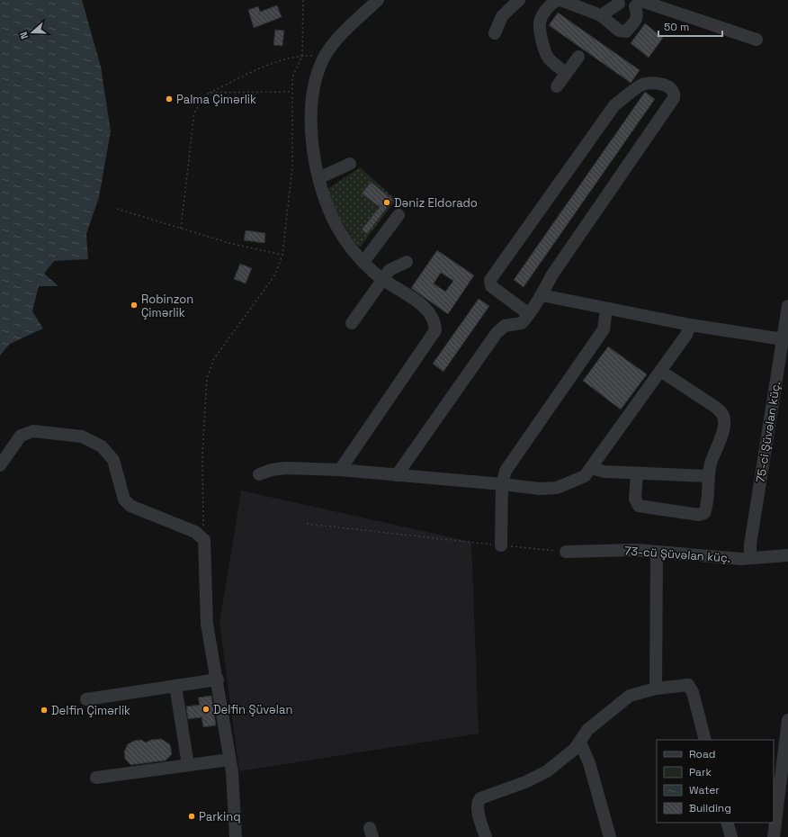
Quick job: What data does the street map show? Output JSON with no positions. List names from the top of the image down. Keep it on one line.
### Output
{"streets":{"street":["75-ci Şüvəlan küç.","73-cü Şüvəlan küç."]},"crossings":[["75-ci Şüvəlan küç.","73-cü Şüvəlan küç."]],"places":["Palma Çimərlik","Dəniz Eldorado","Robinzon Çimərlik","Delfin Şüvəlan","Delfin Çimərlik","Parkinq"],"legend":["Road","Park","Water","Building"],"scale_bar":"50 m","north":"left"}
